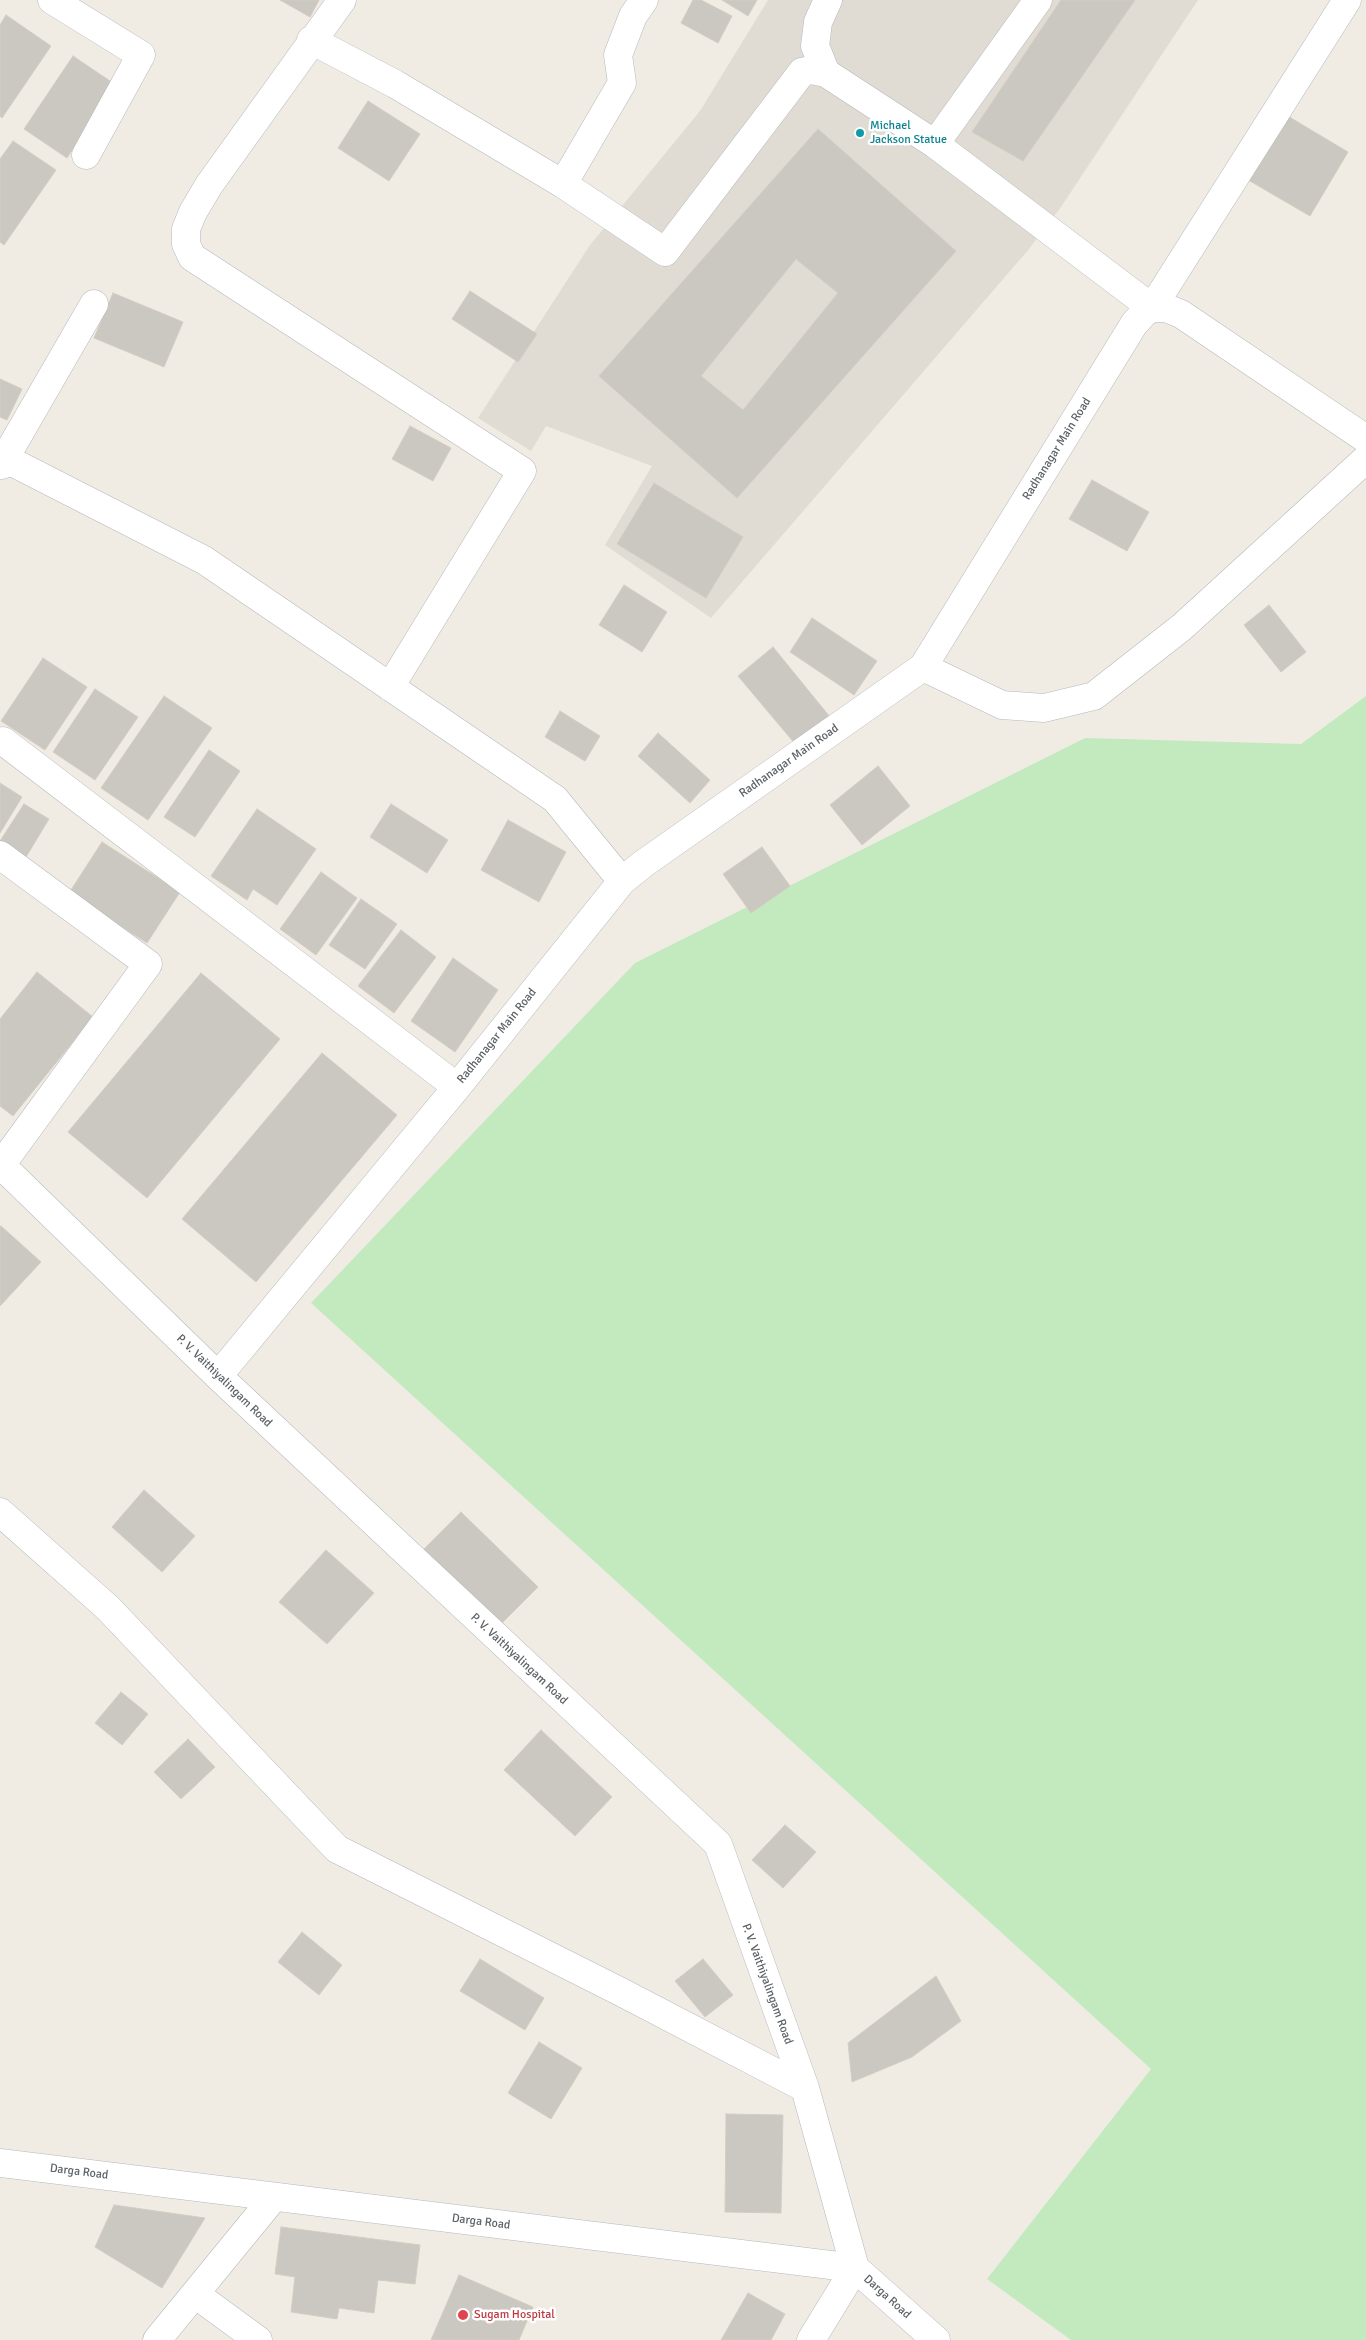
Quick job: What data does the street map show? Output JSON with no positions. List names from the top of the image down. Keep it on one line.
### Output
{"streets":{"street":["Radhanagar Main Road","P. V. Vaithiyalingam Road","Darga Road"]},"crossings":[["Radhanagar Main Road","P. V. Vaithiyalingam Road"],["P. V. Vaithiyalingam Road","Darga Road"]],"places":["Michael Jackson Statue","Sugam Hospital"]}
